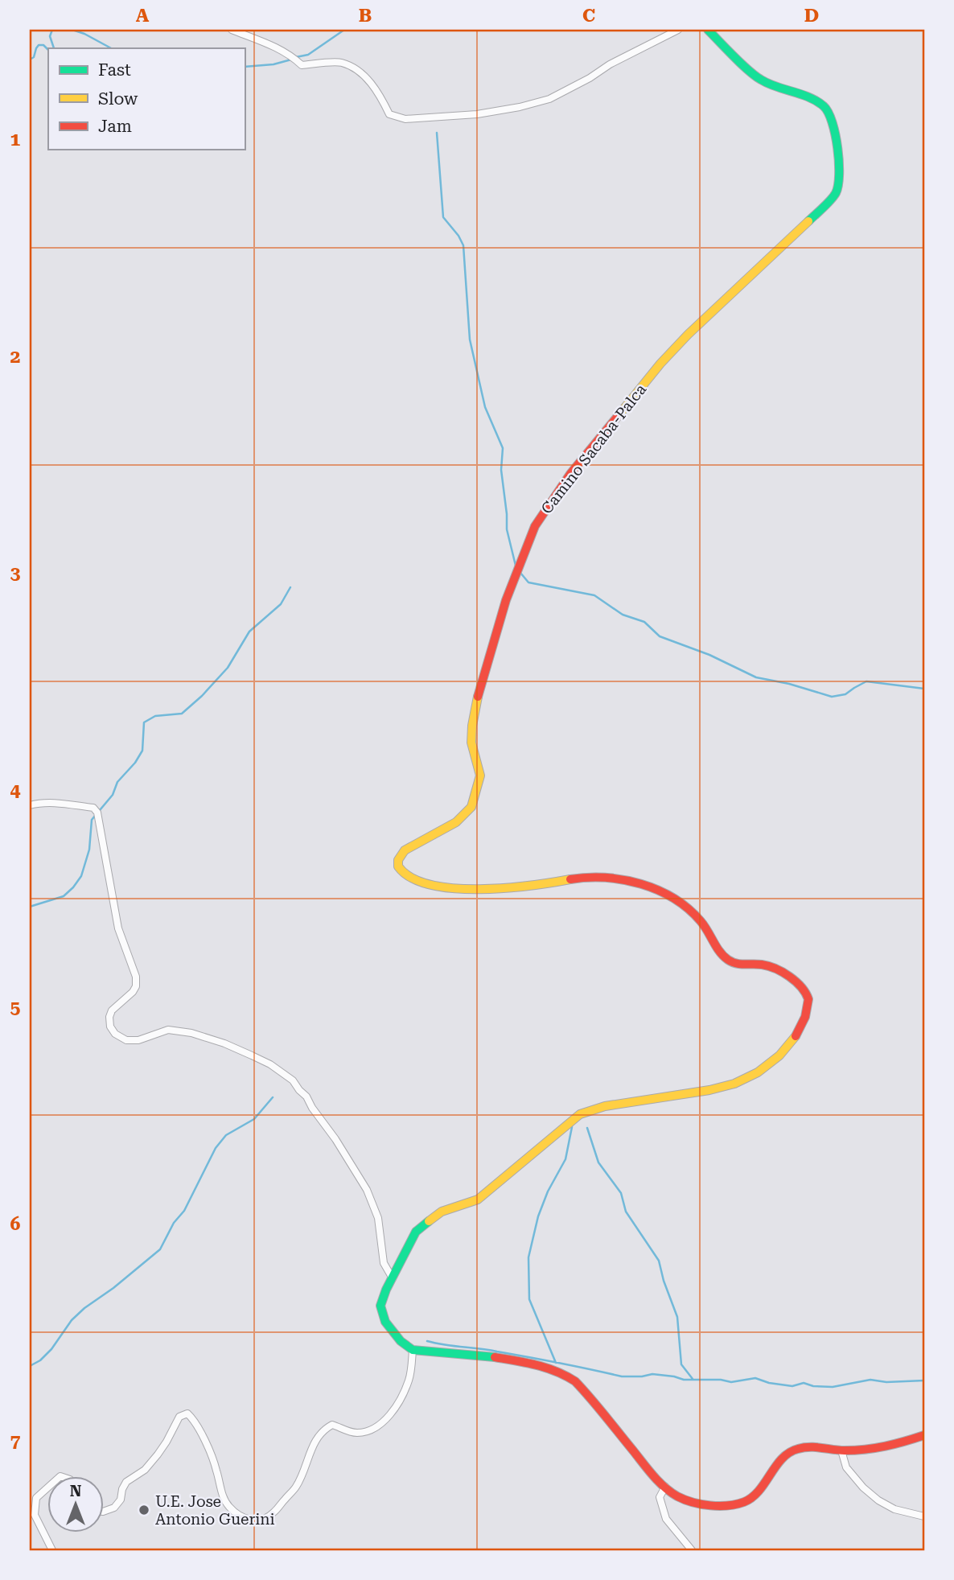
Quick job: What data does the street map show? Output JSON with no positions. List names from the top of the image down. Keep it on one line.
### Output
{"streets":{"street":["Camino Sacaba-Palca"]},"places":["U.E. Jose Antonio Guerini"],"legend":["Fast","Slow","Jam"],"north":"top","grid":{"columns":["A","B","C","D"],"rows":["1","2","3","4","5","6","7"]}}
